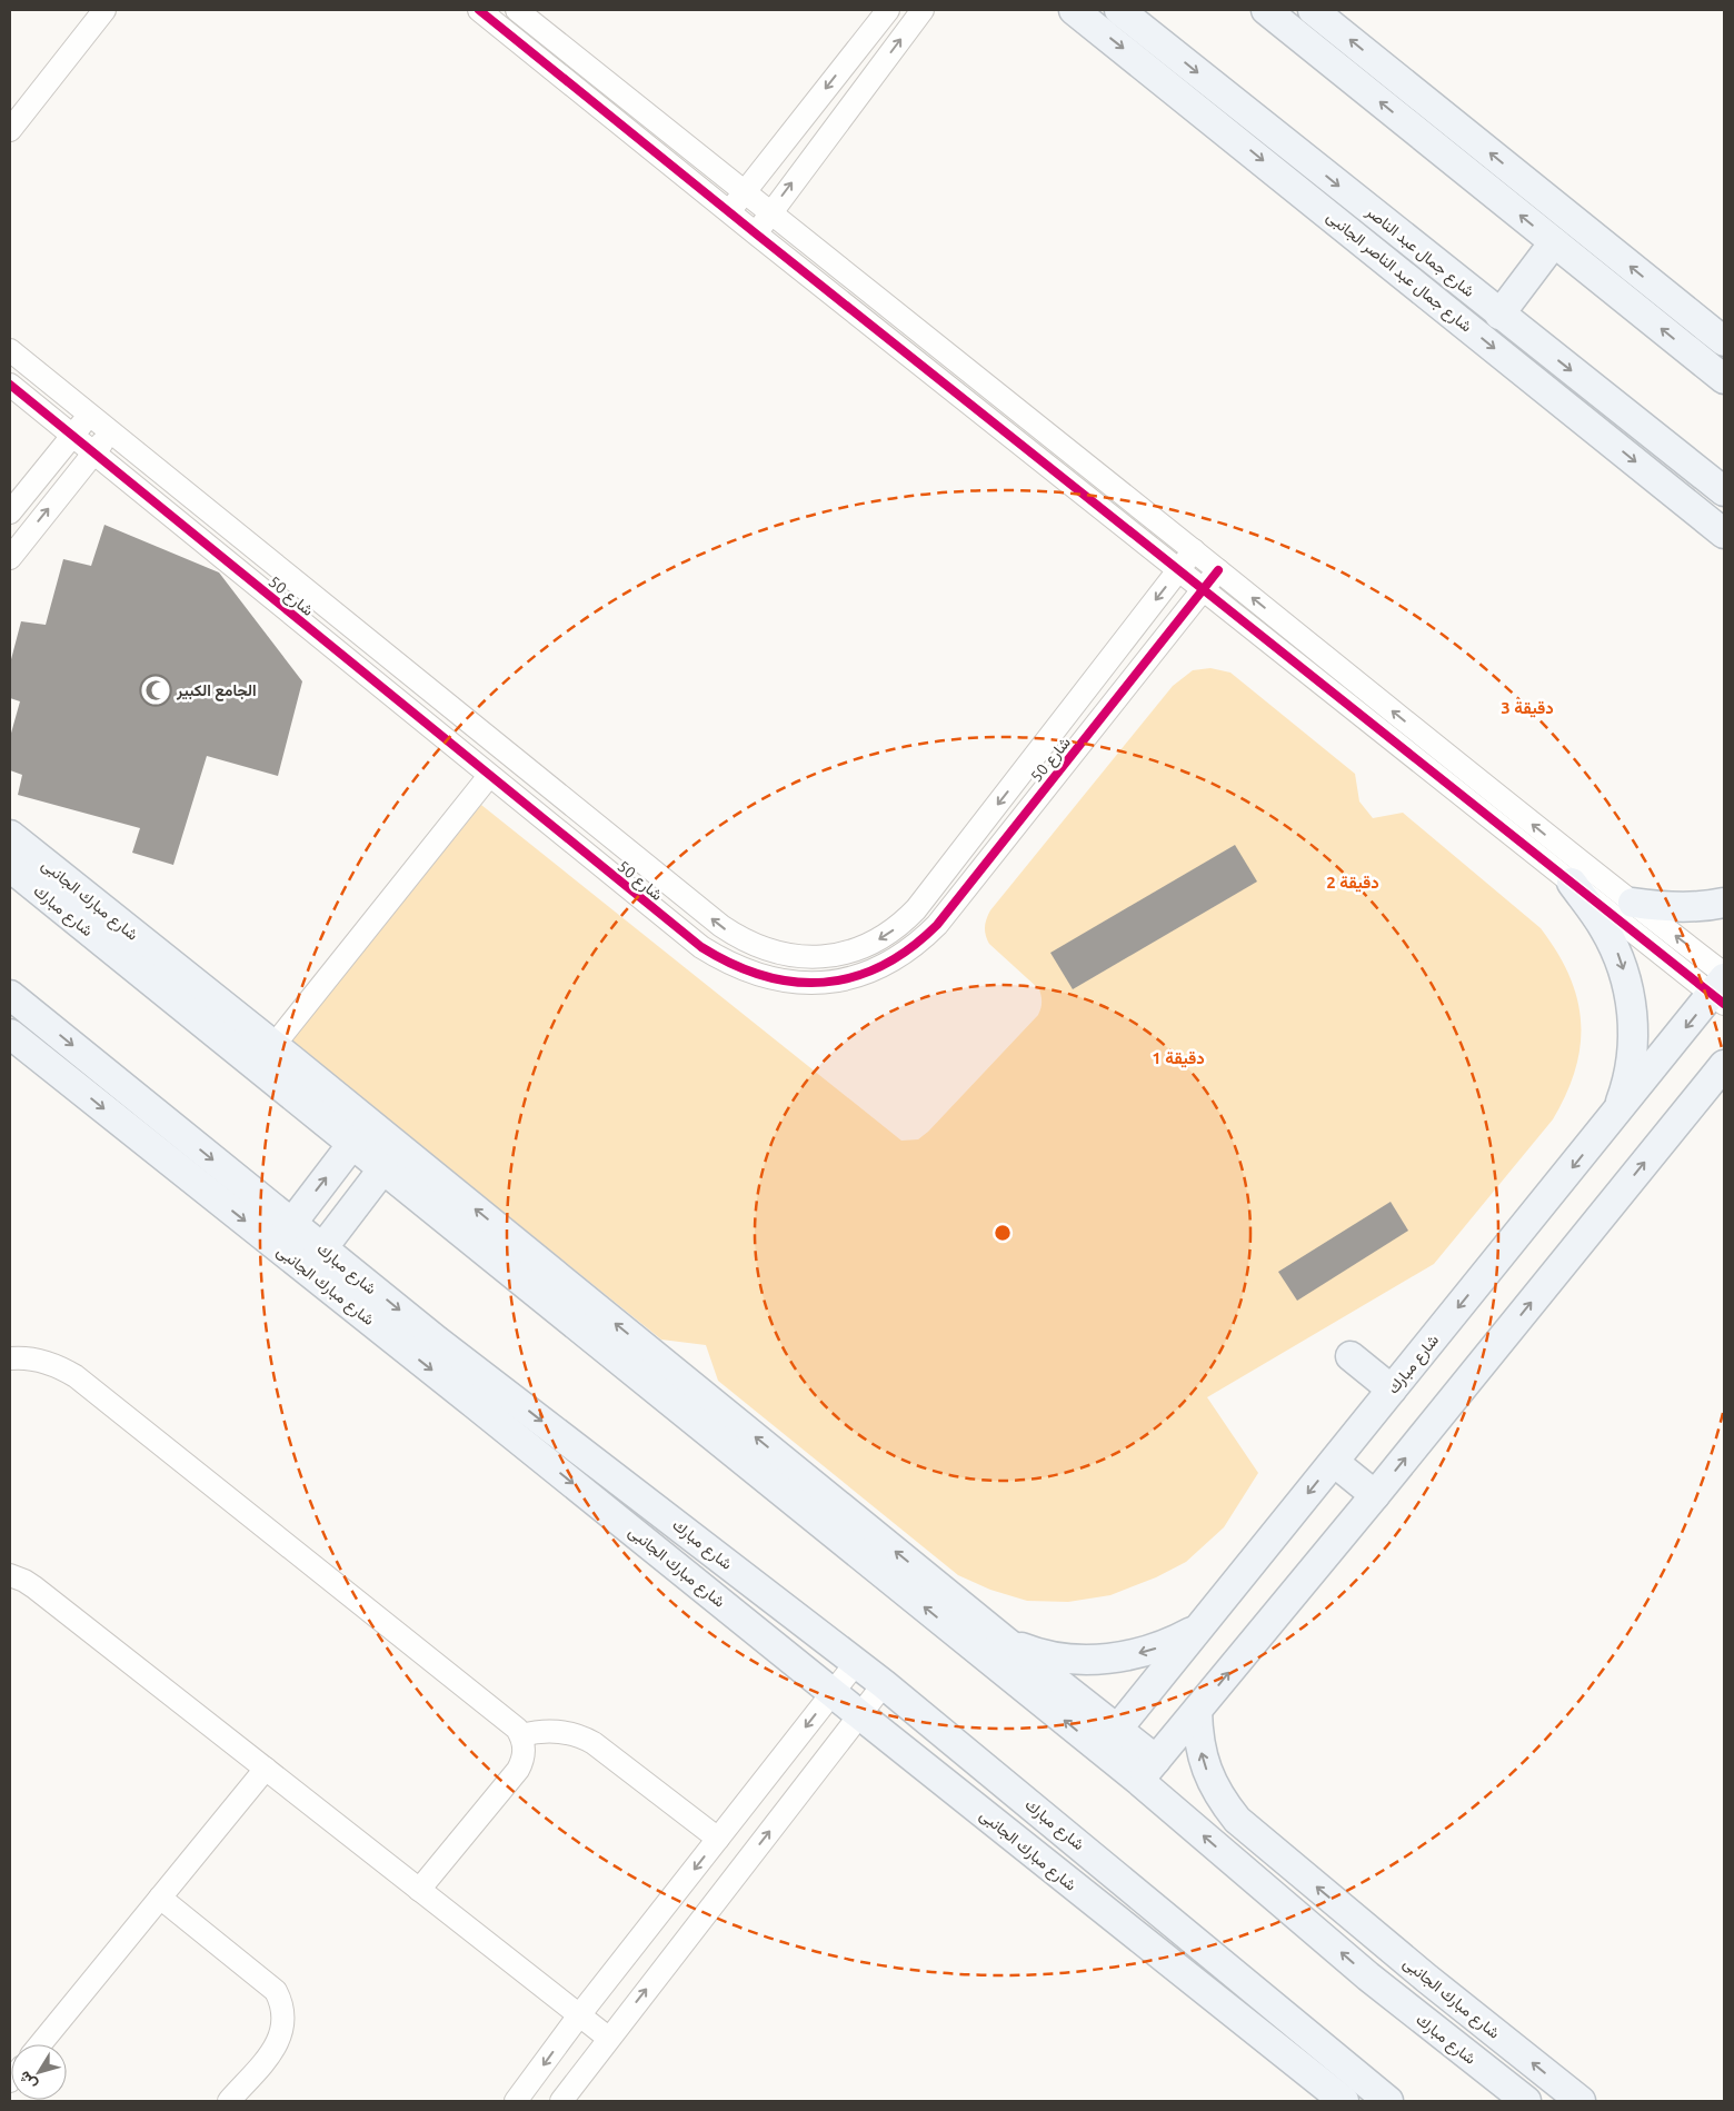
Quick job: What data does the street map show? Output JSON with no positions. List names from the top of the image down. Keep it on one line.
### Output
{"streets":{"main road":["شارع جمال عبد الناصر","شارع جمال عبد الناصر الجانبى","شارع مبارك الجانبى","شارع مبارك"],"street":["شارع 50"]},"crossings":[["شارع جمال عبد الناصر","شارع جمال عبد الناصر الجانبى"],["شارع مبارك الجانبى","شارع مبارك"]],"places":{"mosque":["الجامع الكبير"]},"north":"bottom left","rings":["3 دقيقة","2 دقيقة","1 دقيقة"]}
